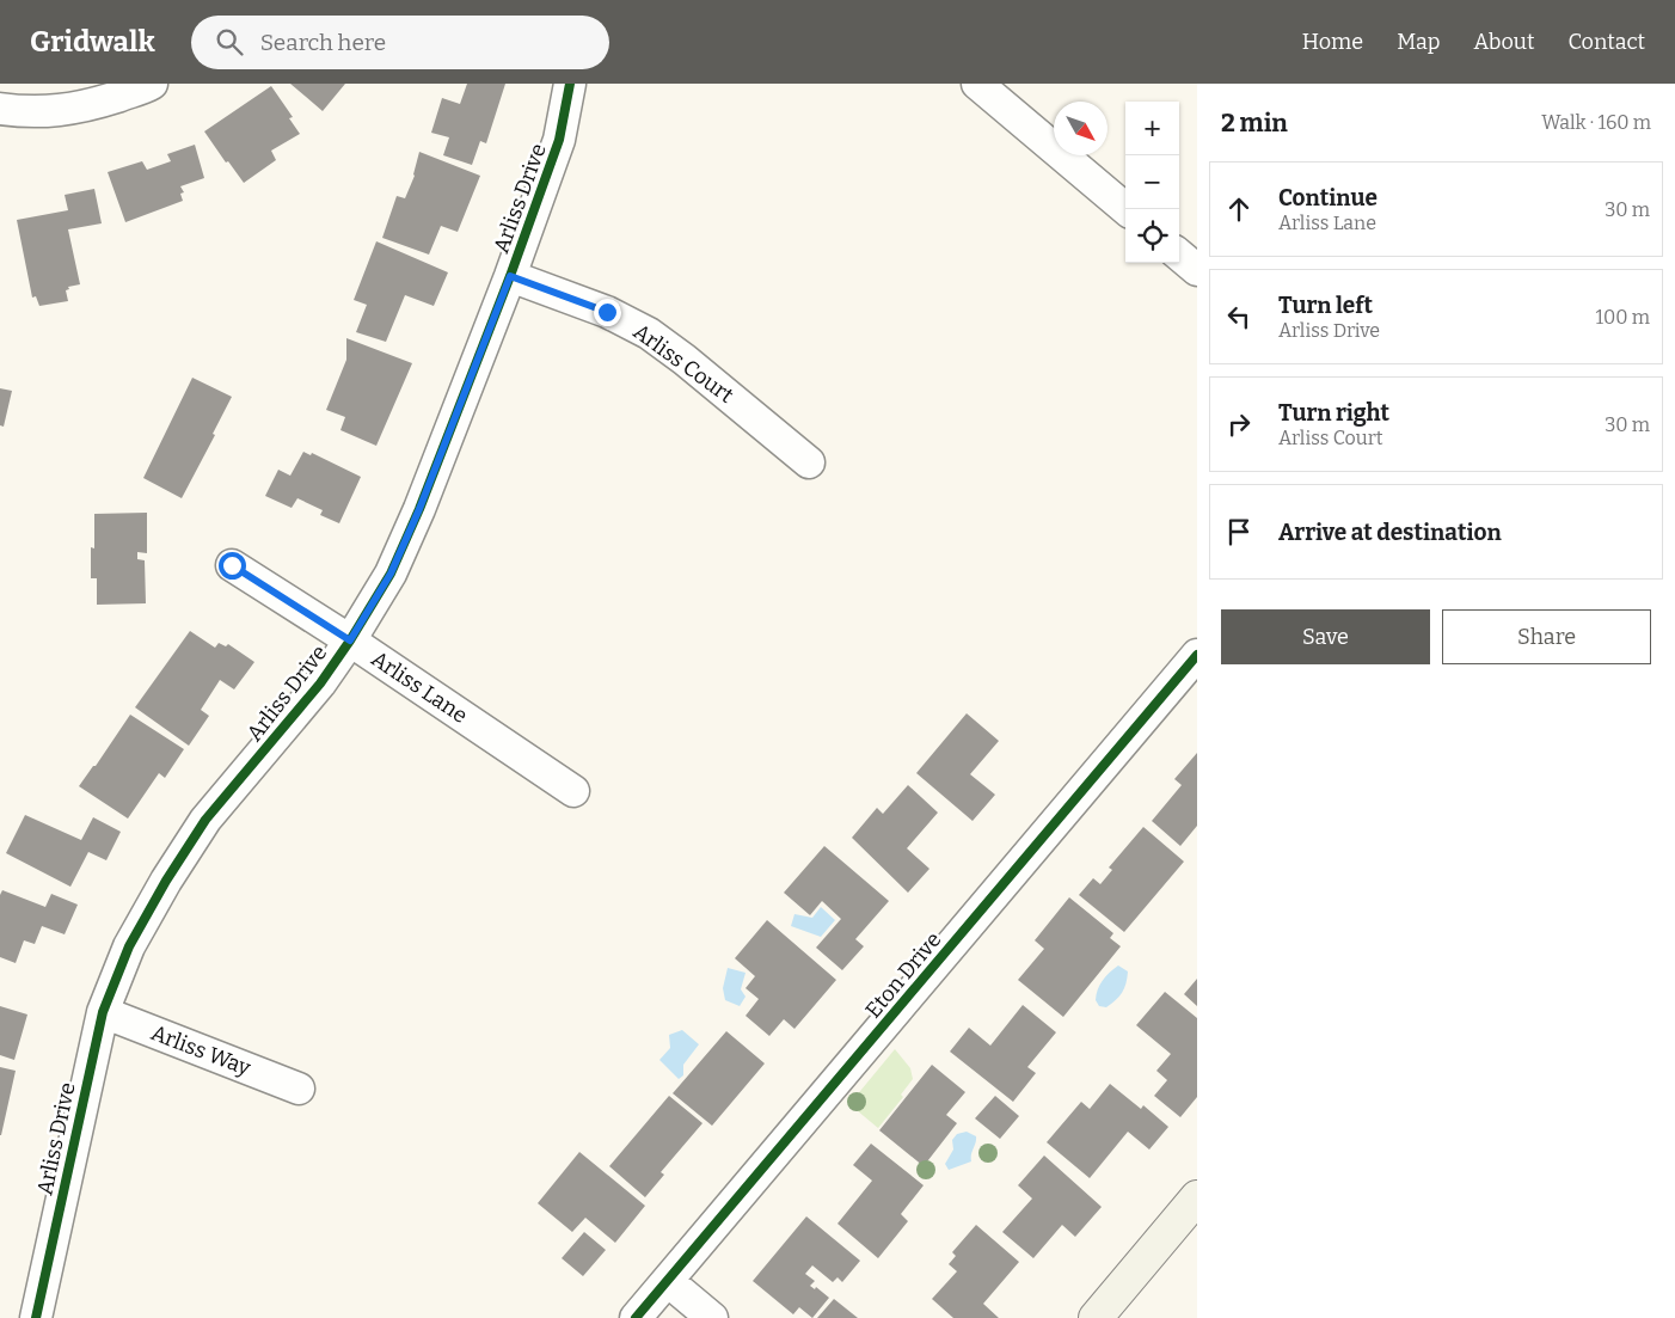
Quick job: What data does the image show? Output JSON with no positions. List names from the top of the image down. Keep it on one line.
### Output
{"streets":{"street":["Arliss Drive","Arliss Court","Arliss Lane","Eton Drive","Arliss Way"]},"crossings":[["Arliss Drive","Arliss Court"],["Arliss Drive","Arliss Lane"],["Arliss Drive","Arliss Way"]],"north":"bottom right","page":{"header":"Gridwalk","search":"Search here","nav":["Home","Map","About","Contact"],"heading":["2 min","Walk · 160 m"],"map_buttons":["+","−"],"list":[["Continue","Arliss Lane","30 m"],["Turn left","Arliss Drive","100 m"],["Turn right","Arliss Court","30 m"],"Arrive at destination"],"buttons":["Save","Share"]}}
